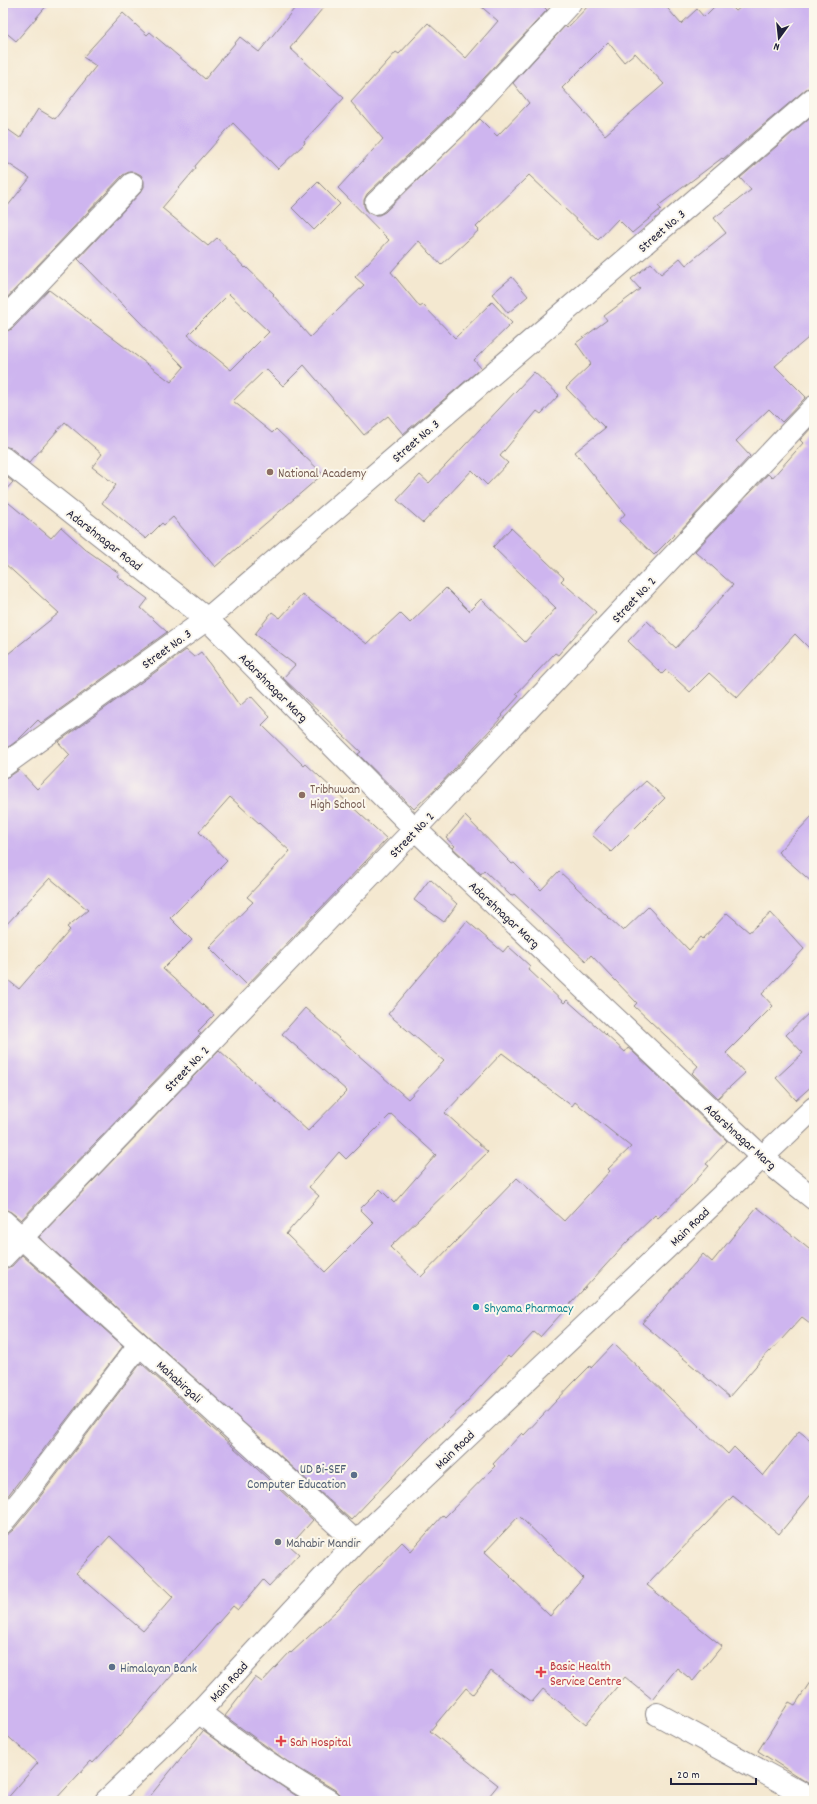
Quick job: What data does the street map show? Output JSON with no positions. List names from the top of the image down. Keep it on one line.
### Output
{"streets":{"street":["Street No. 3","Adarshnagar Road","Street No. 2","Adarshnagar Marg","Main Road","Mahabirgali"]},"crossings":[["Street No. 3","Adarshnagar Road"],["Street No. 3","Adarshnagar Marg"],["Adarshnagar Road","Adarshnagar Marg"],["Street No. 2","Adarshnagar Marg"],["Street No. 2","Mahabirgali"],["Adarshnagar Marg","Main Road"],["Main Road","Mahabirgali"]],"places":{"other":["National Academy","Tribhuwan High School","Shyama Pharmacy","UD Bi-SEF Computer Education","Mahabir Mandir","Himalayan Bank"],"health":["Basic Health Service Centre","Sah Hospital"]},"scale_bar":"20 m","north":"bottom"}
